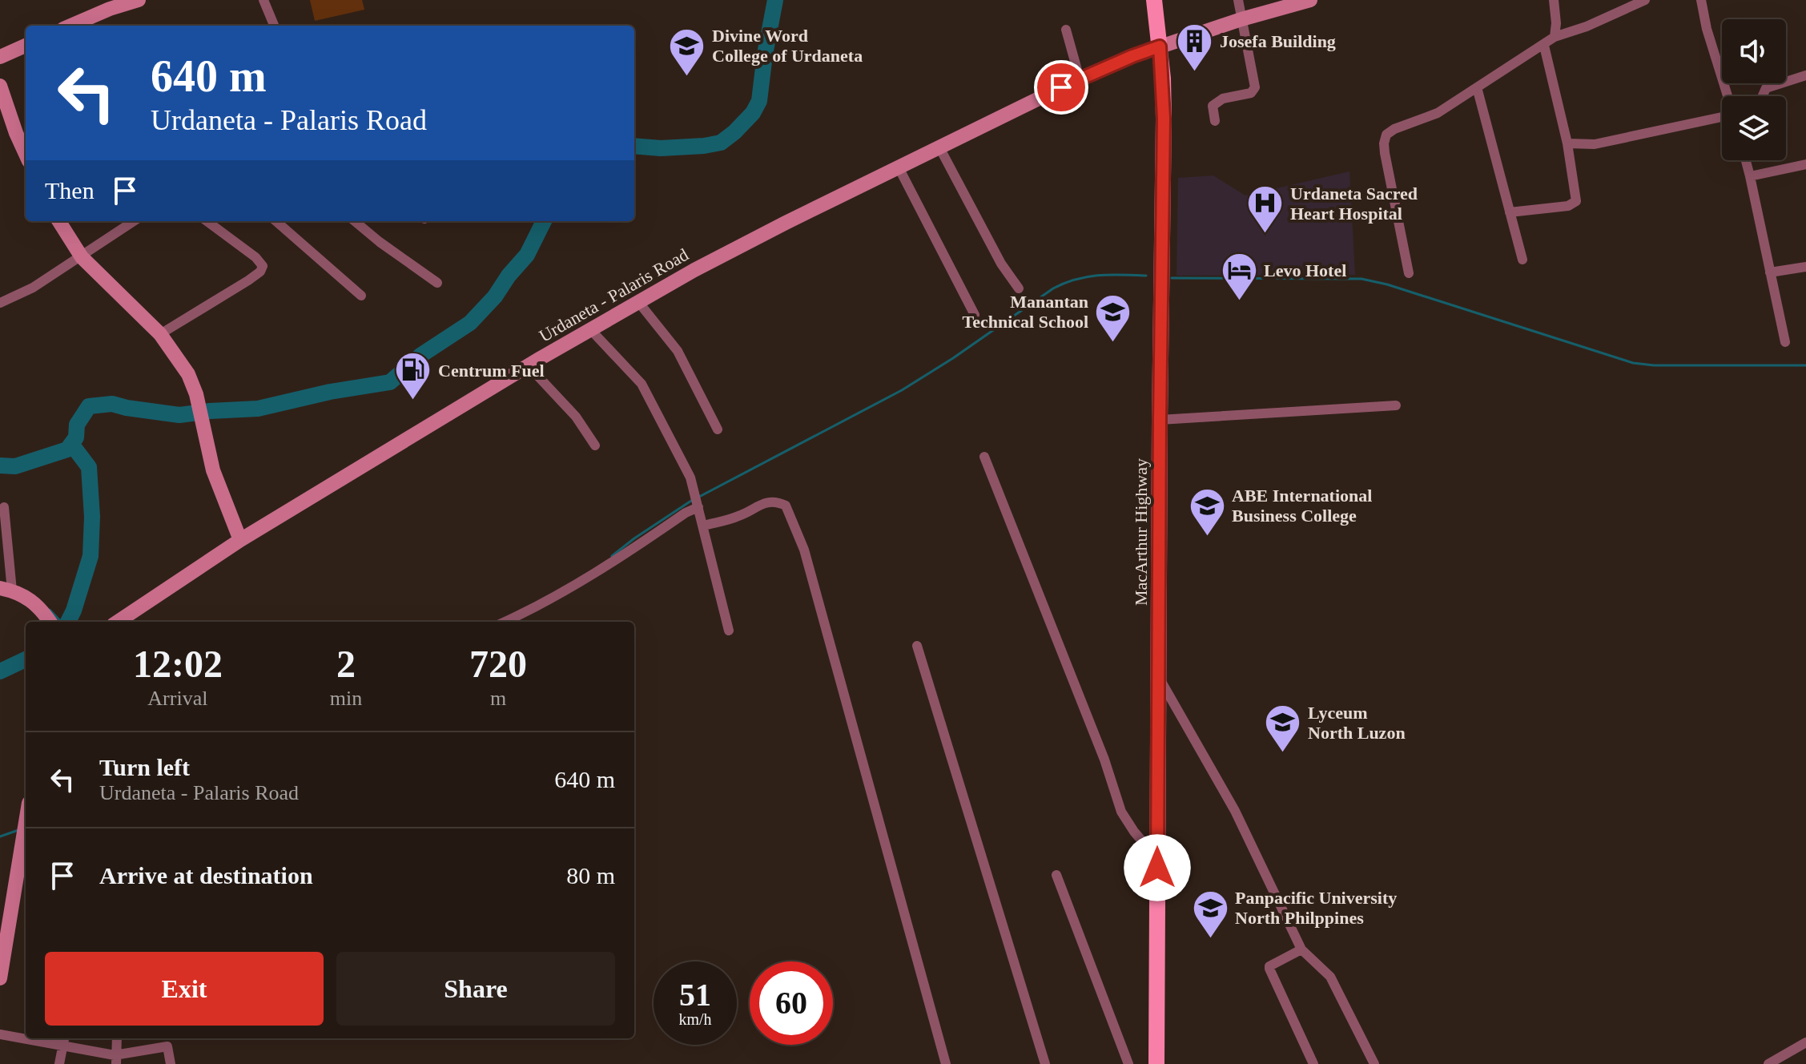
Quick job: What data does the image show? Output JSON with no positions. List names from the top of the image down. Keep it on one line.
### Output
{"streets":{"main road":["Urdaneta - Palaris Road","MacArthur Highway"]},"crossings":[["Urdaneta - Palaris Road","MacArthur Highway"]],"places":{"building":["Josefa Building"],"school or university":["Divine Word College of Urdaneta","Manantan Technical School","ABE International Business College","Lyceum North Luzon","Panpacific University North Philppines"],"hospital":["Urdaneta Sacred Heart Hospital"],"hotel":["Levo Hotel"],"fuel station":["Centrum Fuel"]},"page":{"turn":["640 m","Urdaneta - Palaris Road"],"then":"Then","eta":["12:02","Arrival","2","min","720","m"],"list":[{"name":"Turn left","note":"Urdaneta - Palaris Road","value":"640 m"},{"name":"Arrive at destination","value":"80 m"}],"buttons":["Exit","Share"],"speed":"51 km/h","limit":"60"}}
